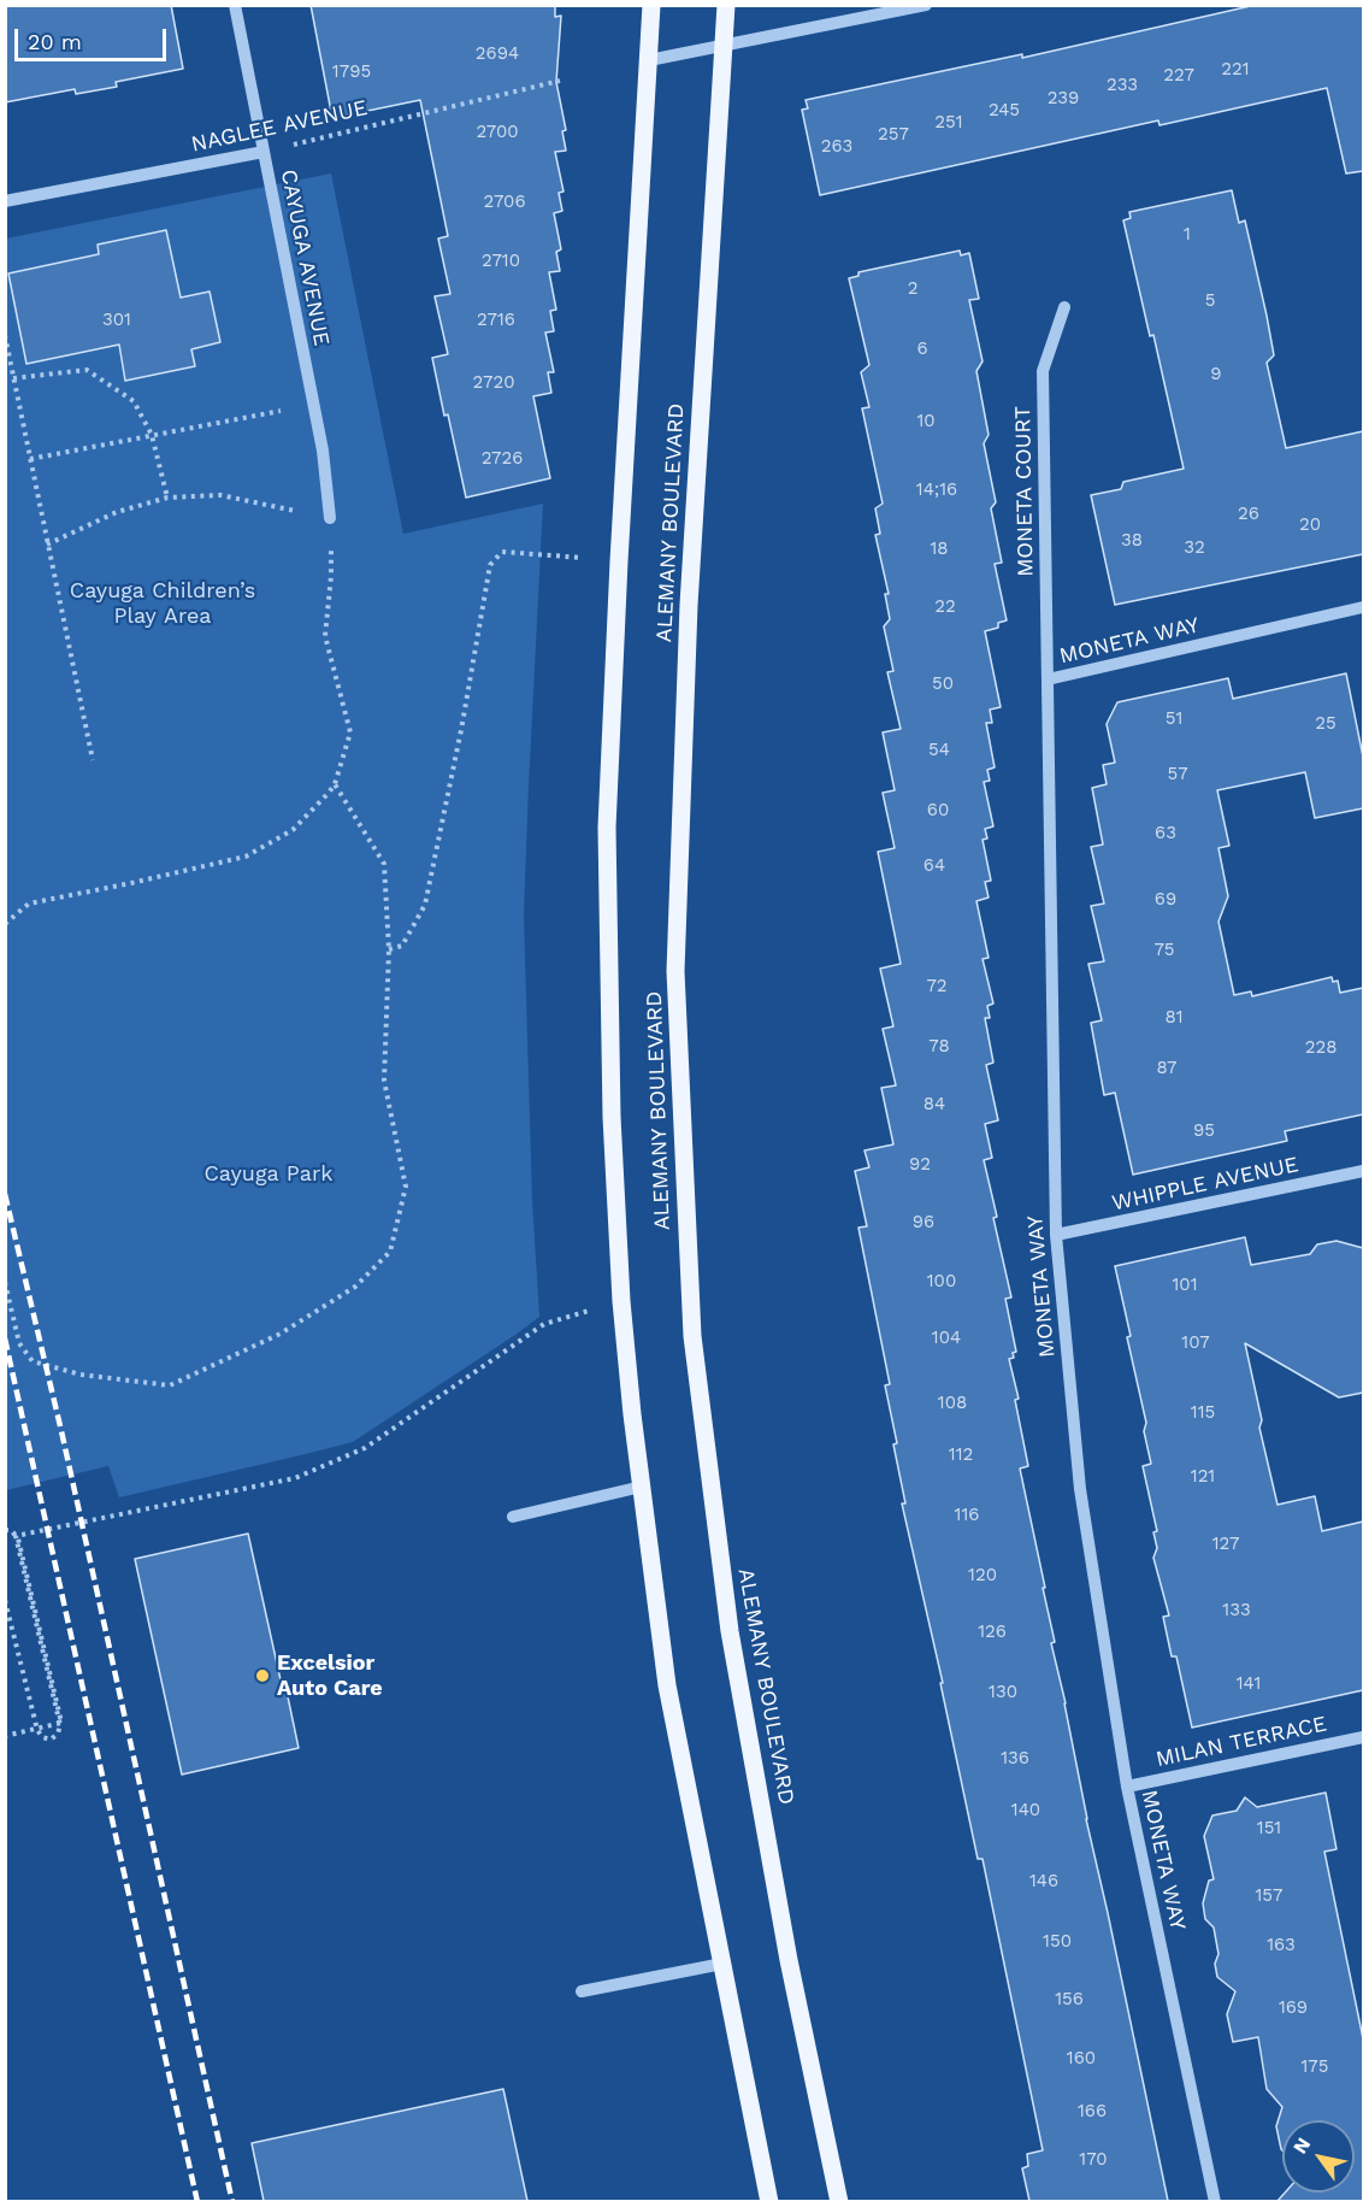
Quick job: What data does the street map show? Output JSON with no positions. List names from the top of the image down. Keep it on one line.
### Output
{"streets":{"main road":["ALEMANY BOULEVARD"],"street":["NAGLEE AVENUE","CAYUGA AVENUE","MONETA COURT","MONETA WAY","WHIPPLE AVENUE","MILAN TERRACE"]},"crossings":[["NAGLEE AVENUE","CAYUGA AVENUE"],["MONETA COURT","MONETA WAY"],["MONETA WAY","WHIPPLE AVENUE"],["MONETA WAY","MILAN TERRACE"]],"parks":["Cayuga Children’s Play Area","Cayuga Park"],"places":["Excelsior Auto Care"],"house_numbers":["2694","221","1795","227","233","239","245","251","2700","257","263","2706","1","2710","2","5","301","2716","6","9","2720","10","2726","14;16","26","20","38","32","18","22","50","51","25","54","57","60","63","64","69","75","72","81","78","228","87","84","95","92","96","100","101","104","107","108","115","112","121","116","127","120","133","126","141","130","136","140","151","146","157","150","163","156","169","160","175","166","170"],"scale_bar":"20 m","north":"top left"}
